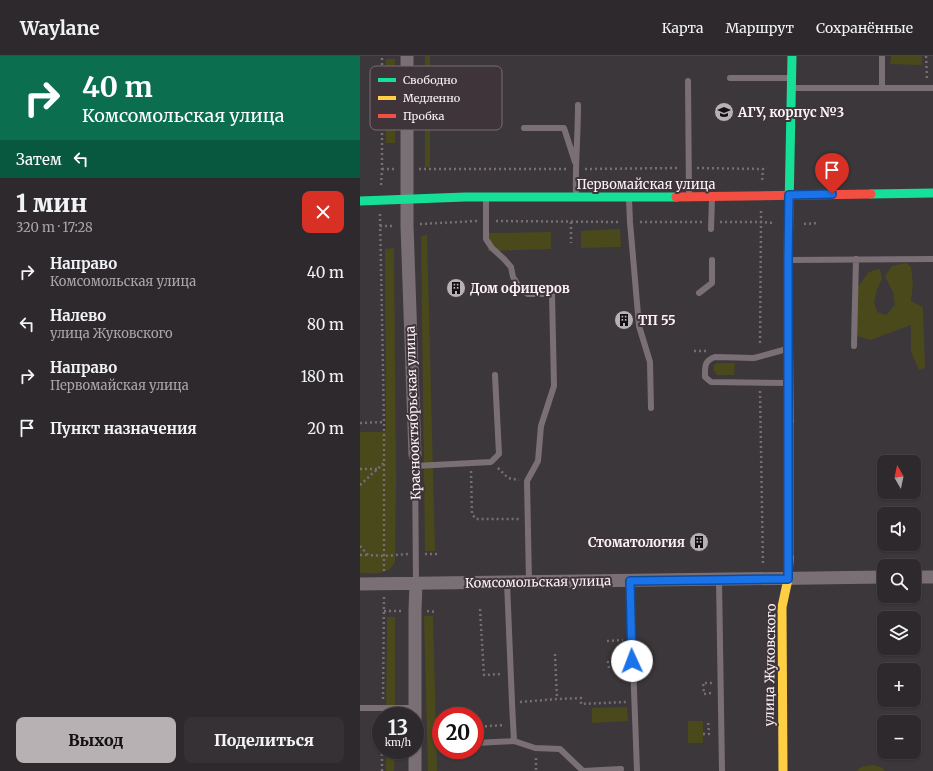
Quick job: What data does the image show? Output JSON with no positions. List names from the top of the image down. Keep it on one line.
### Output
{"streets":{"street":["Первомайская улица","Краснооктябрьская улица","Комсомольская улица","улица Жуковского"]},"crossings":[["Первомайская улица","Краснооктябрьская улица"],["Первомайская улица","улица Жуковского"],["Краснооктябрьская улица","Комсомольская улица"],["Комсомольская улица","улица Жуковского"]],"places":{"school or university":["АГУ, корпус №3"],"building":["Дом офицеров","ТП 55","Стоматология"]},"legend":["Свободно","Медленно","Пробка"],"north":"top","page":{"header":"Waylane","nav":["Карта","Маршрут","Сохранённые"],"turn":["40 m","Комсомольская улица"],"then":"Затем","heading":["1 мин","320 m · 17:28"],"list":[{"name":"Направо","note":"Комсомольская улица","value":"40 m"},{"name":"Налево","note":"улица Жуковского","value":"80 m"},{"name":"Направо","note":"Первомайская улица","value":"180 m"},{"name":"Пункт назначения","value":"20 m"}],"map_buttons":["+","−"],"speed":"13 km/h","limit":"20","buttons":["Выход","Поделиться"]}}
